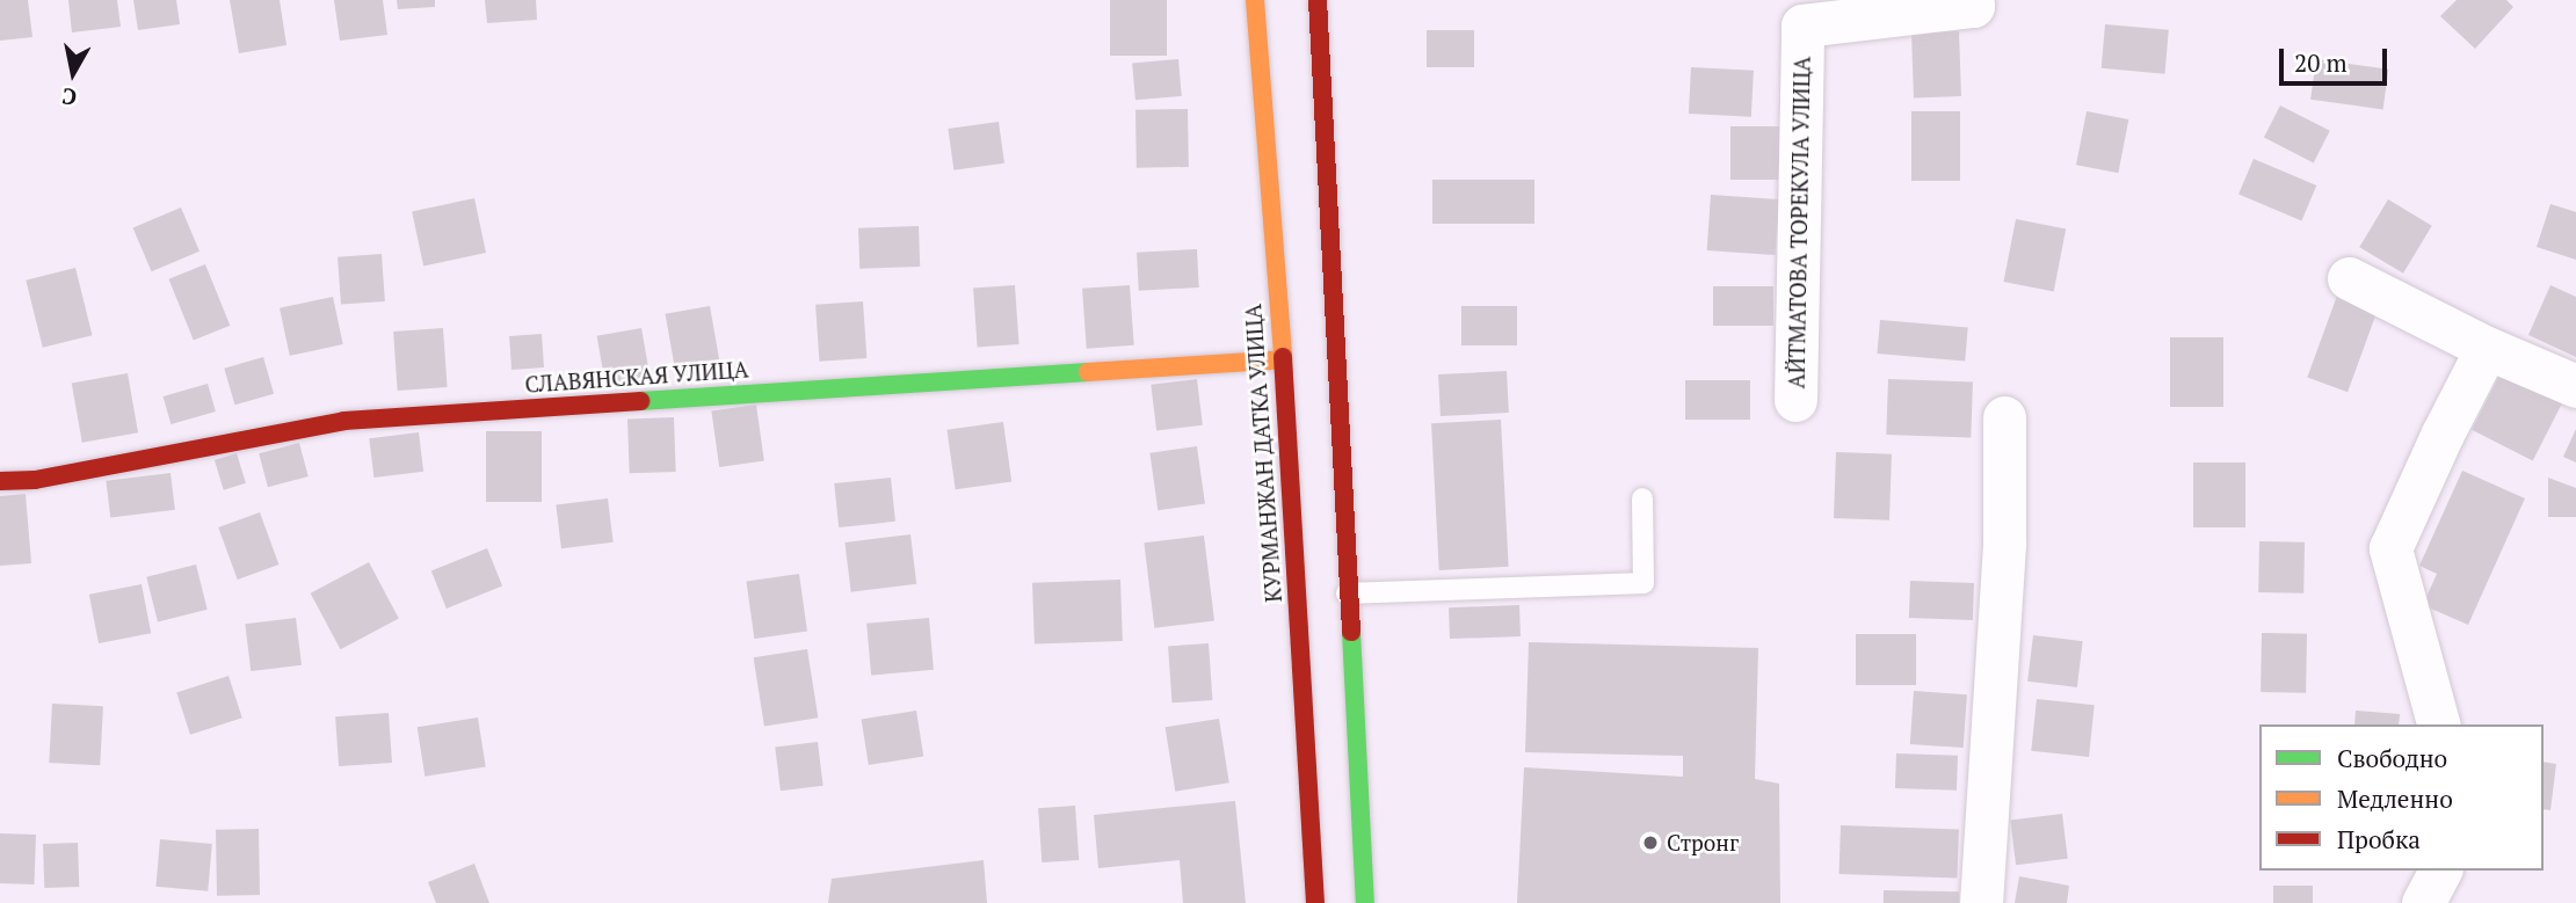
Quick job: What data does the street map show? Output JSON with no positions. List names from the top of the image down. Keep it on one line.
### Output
{"streets":{"main road":["СЛАВЯНСКАЯ УЛИЦА","КУРМАНЖАН ДАТКА УЛИЦА"],"street":["АЙТМАТОВА ТОРЕКУЛА УЛИЦА"]},"crossings":[["СЛАВЯНСКАЯ УЛИЦА","КУРМАНЖАН ДАТКА УЛИЦА"]],"places":["Стронг"],"legend":["Свободно","Медленно","Пробка"],"scale_bar":"20 m","north":"bottom"}
